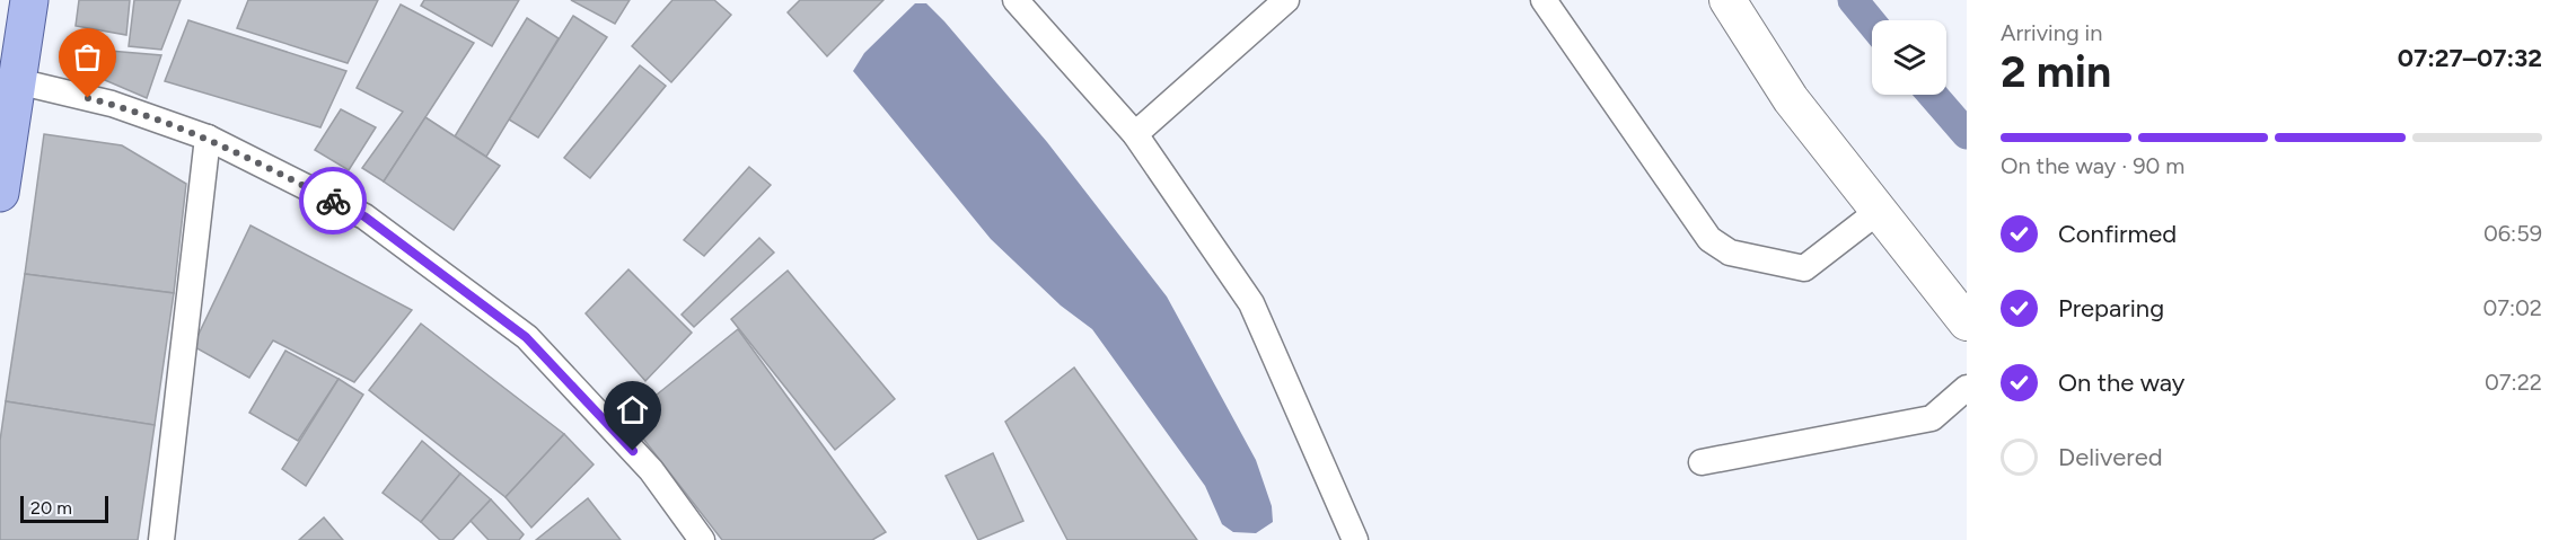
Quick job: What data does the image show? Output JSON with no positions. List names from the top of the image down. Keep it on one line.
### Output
{"scale_bar":"20 m","page":{"heading":["2 min","Arriving in","07:27–07:32"],"bar":"On the way · 90 m","list":[["Confirmed","06:59"],["Preparing","07:02"],["On the way","07:22"],"Delivered"],"scale":"20 m"}}
